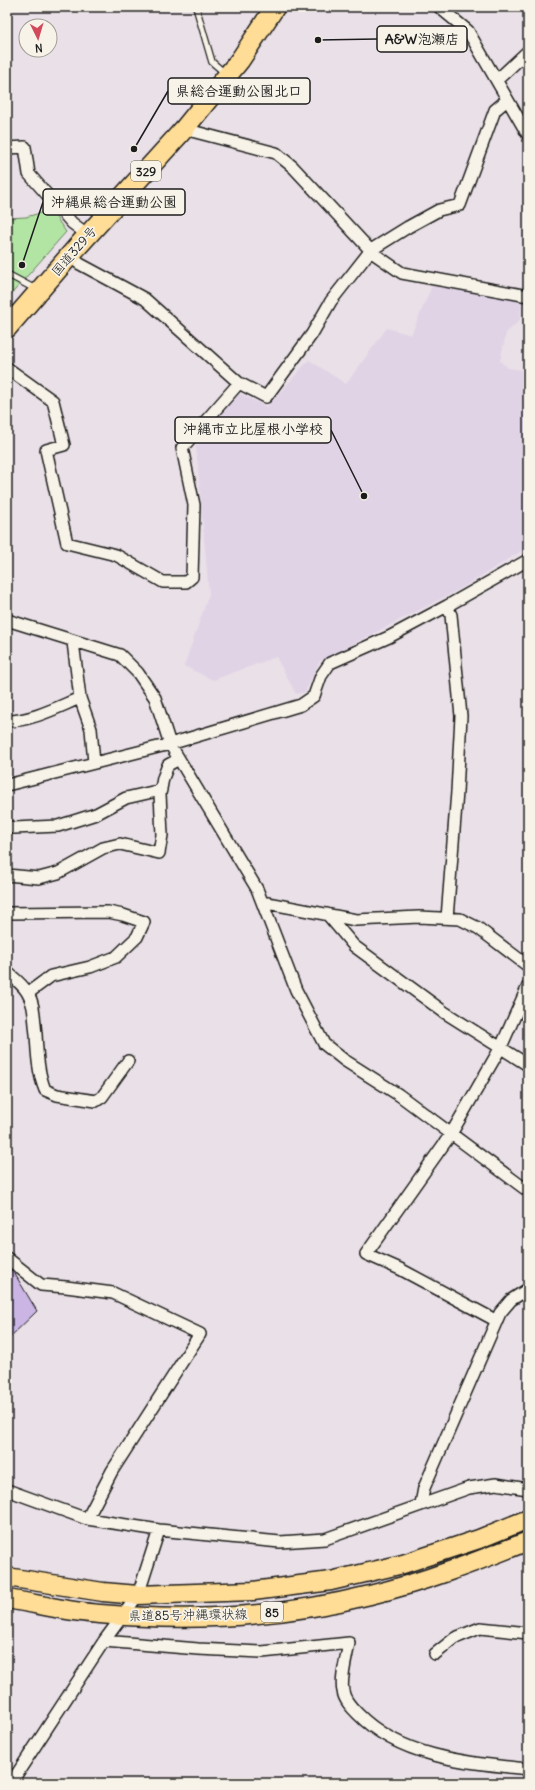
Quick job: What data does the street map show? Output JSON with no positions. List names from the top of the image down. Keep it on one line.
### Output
{"streets":{"highway":["329","国道329号"],"main road":["85","県道85号沖縄環状線"]},"places":["A&W泡瀬店","県総合運動公園北口","沖縄県総合運動公園","沖縄市立比屋根小学校"],"north":"bottom"}
